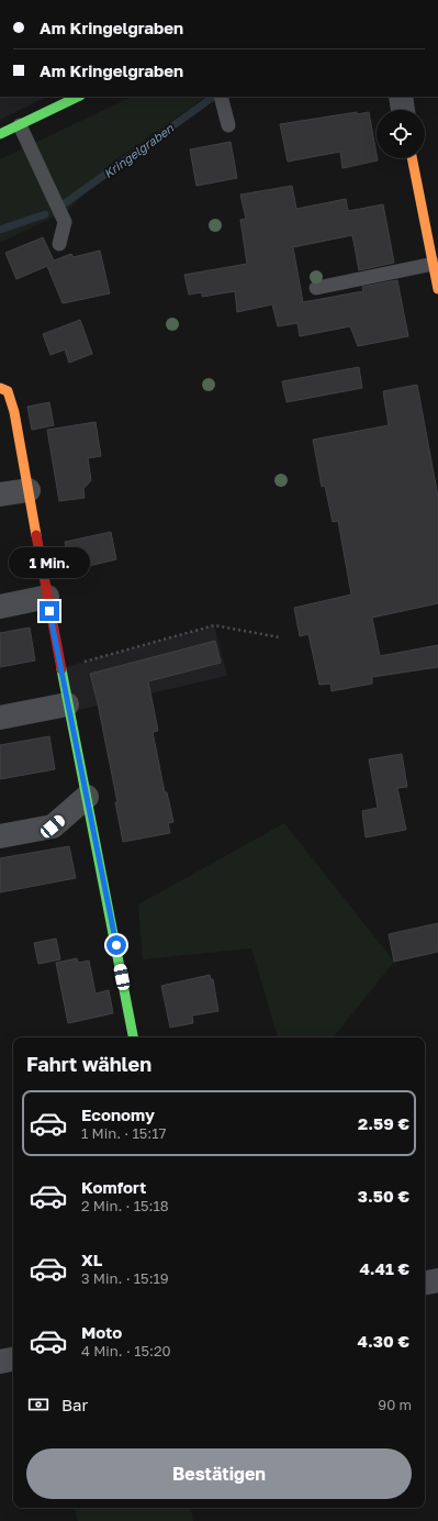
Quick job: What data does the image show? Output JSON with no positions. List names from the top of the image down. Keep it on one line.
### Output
{"water":["Kringelgraben"],"page":{"banner":["Am Kringelgraben","Am Kringelgraben"],"bubble":"1 Min.","heading":"Fahrt wählen","list":[{"name":"Economy","note":"1 Min. · 15:17","value":"2.59 €"},{"name":"Komfort","note":"2 Min. · 15:18","value":"3.50 €"},{"name":"XL","note":"3 Min. · 15:19","value":"4.41 €"},{"name":"Moto","note":"4 Min. · 15:20","value":"4.30 €"}],"pay":["Bar","90 m"],"buttons":"Bestätigen"}}
